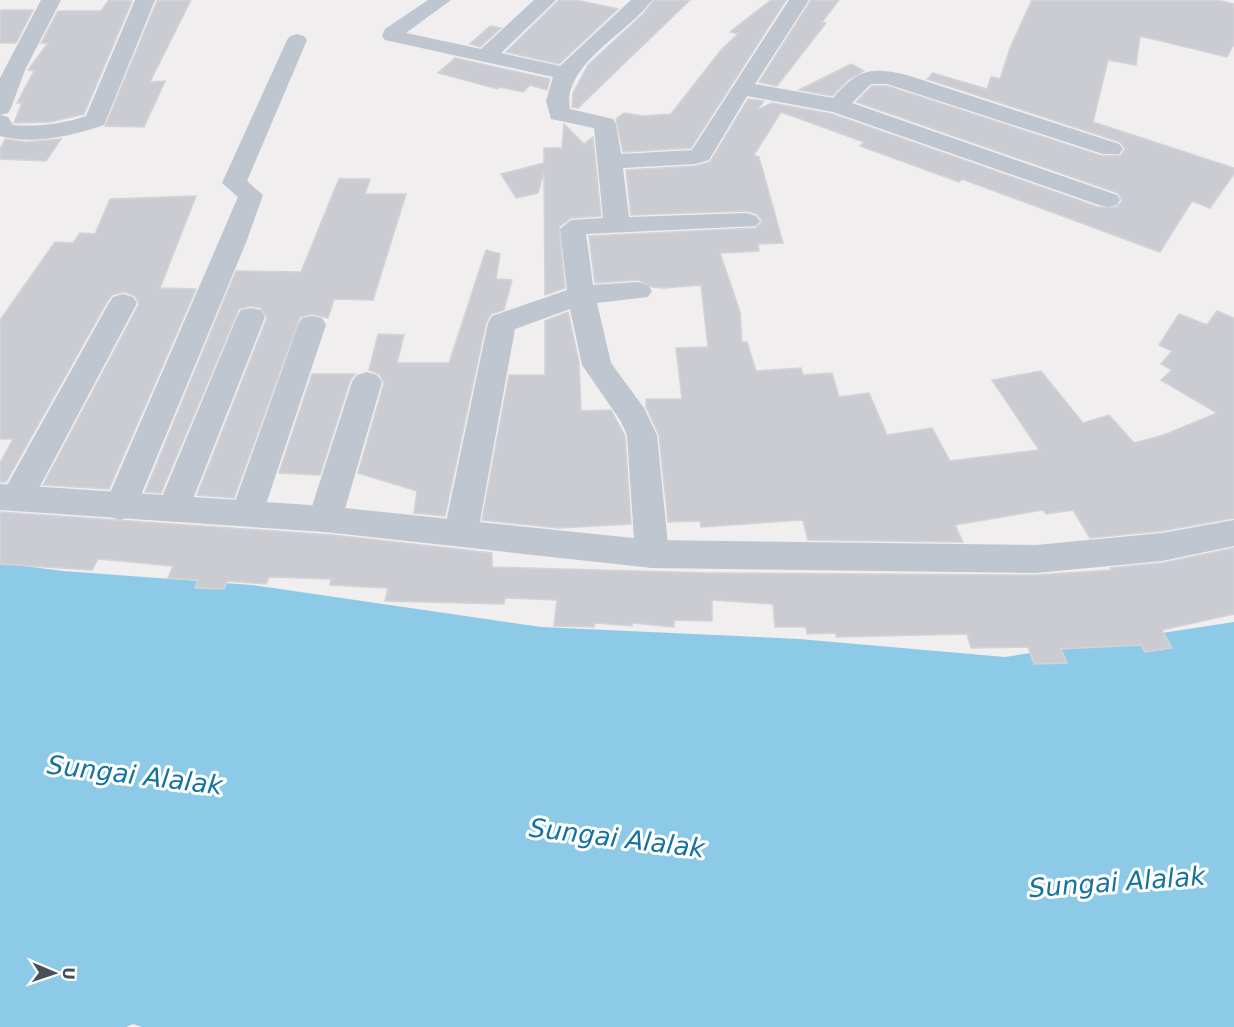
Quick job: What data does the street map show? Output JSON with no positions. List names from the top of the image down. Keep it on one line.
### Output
{"water":["Sungai Alalak"],"north":"right"}
